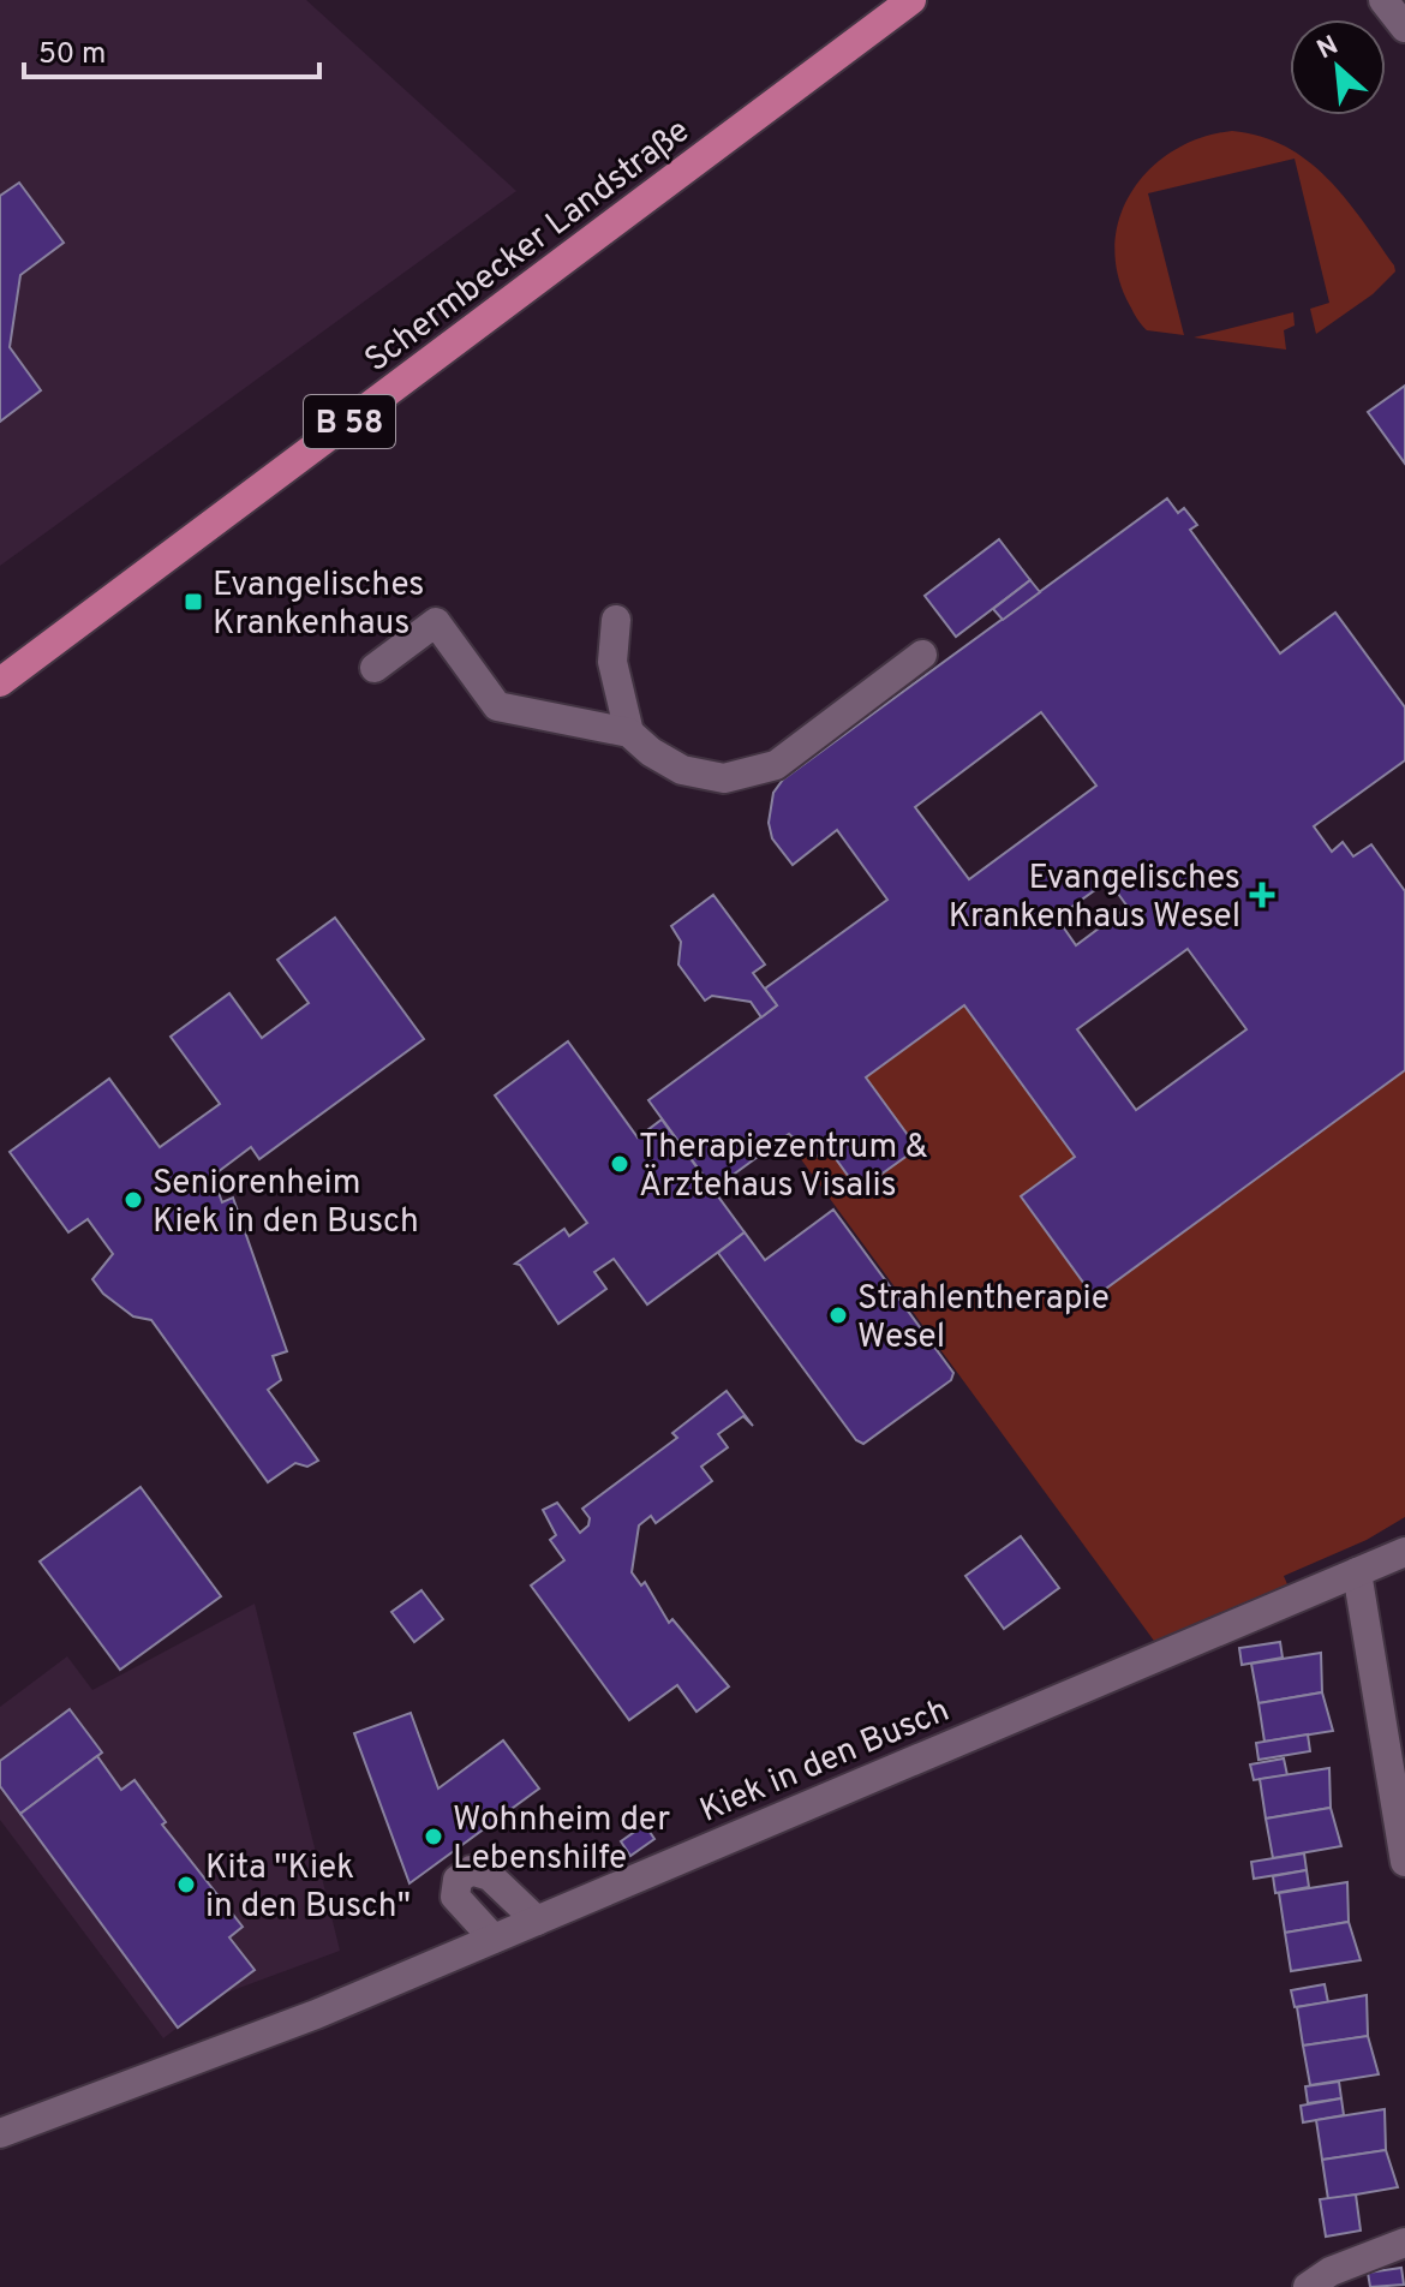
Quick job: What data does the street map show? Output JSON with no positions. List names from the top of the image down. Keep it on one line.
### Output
{"streets":{"main road":["Schermbecker Landstraße","B 58"],"street":["Kiek in den Busch"]},"places":{"transit":["Evangelisches Krankenhaus"],"health":["Evangelisches Krankenhaus Wesel"],"other":["Therapiezentrum & Ärztehaus Visalis","Seniorenheim Kiek in den Busch","Strahlentherapie Wesel","Wohnheim der Lebenshilfe","Kita \"Kiek in den Busch\""]},"scale_bar":"50 m","north":"top left"}
